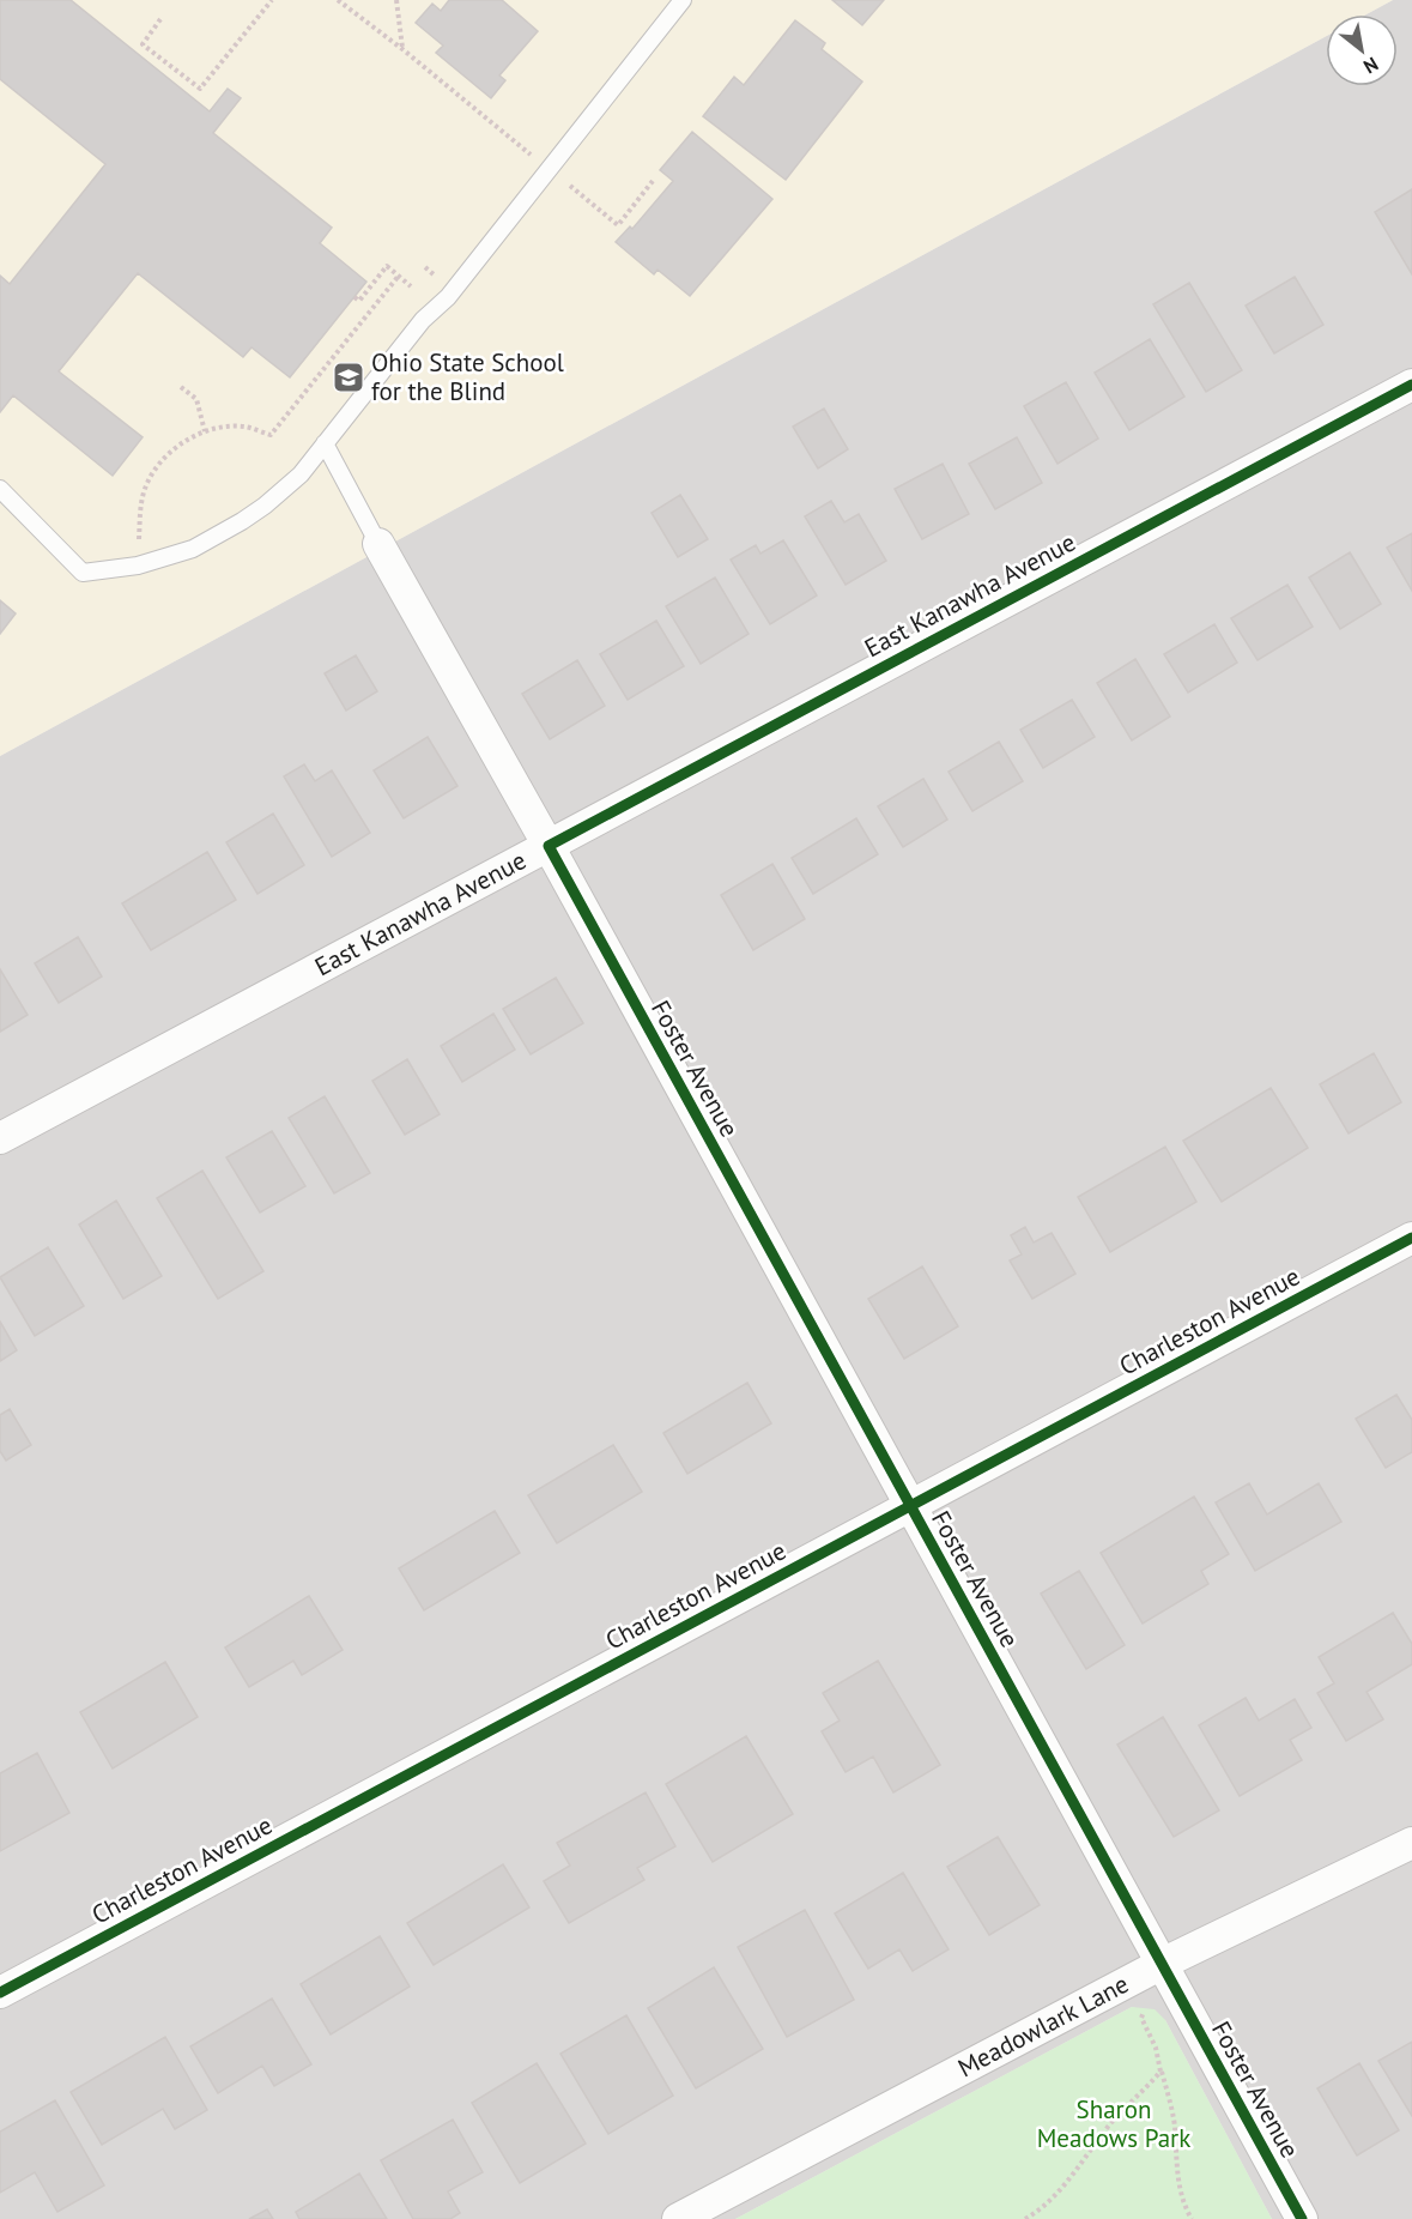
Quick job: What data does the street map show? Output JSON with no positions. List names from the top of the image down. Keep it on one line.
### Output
{"streets":{"street":["East Kanawha Avenue","Foster Avenue","Charleston Avenue","Meadowlark Lane"]},"crossings":[["East Kanawha Avenue","Foster Avenue"],["Foster Avenue","Charleston Avenue"],["Foster Avenue","Meadowlark Lane"]],"parks":["Sharon Meadows Park"],"places":{"school or university":["Ohio State School for the Blind"]},"north":"bottom right"}
